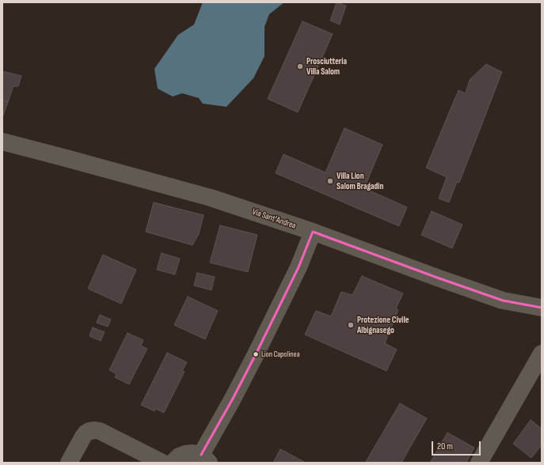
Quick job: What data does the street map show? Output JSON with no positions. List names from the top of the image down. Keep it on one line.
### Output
{"streets":{"street":["Via Sant'Andrea"]},"places":["Prosciutteria Villa Salom","Villa Lion Salom Bragadin","Protezione Civile Albignasego","Lion Capolinea"],"scale_bar":"20 m"}
